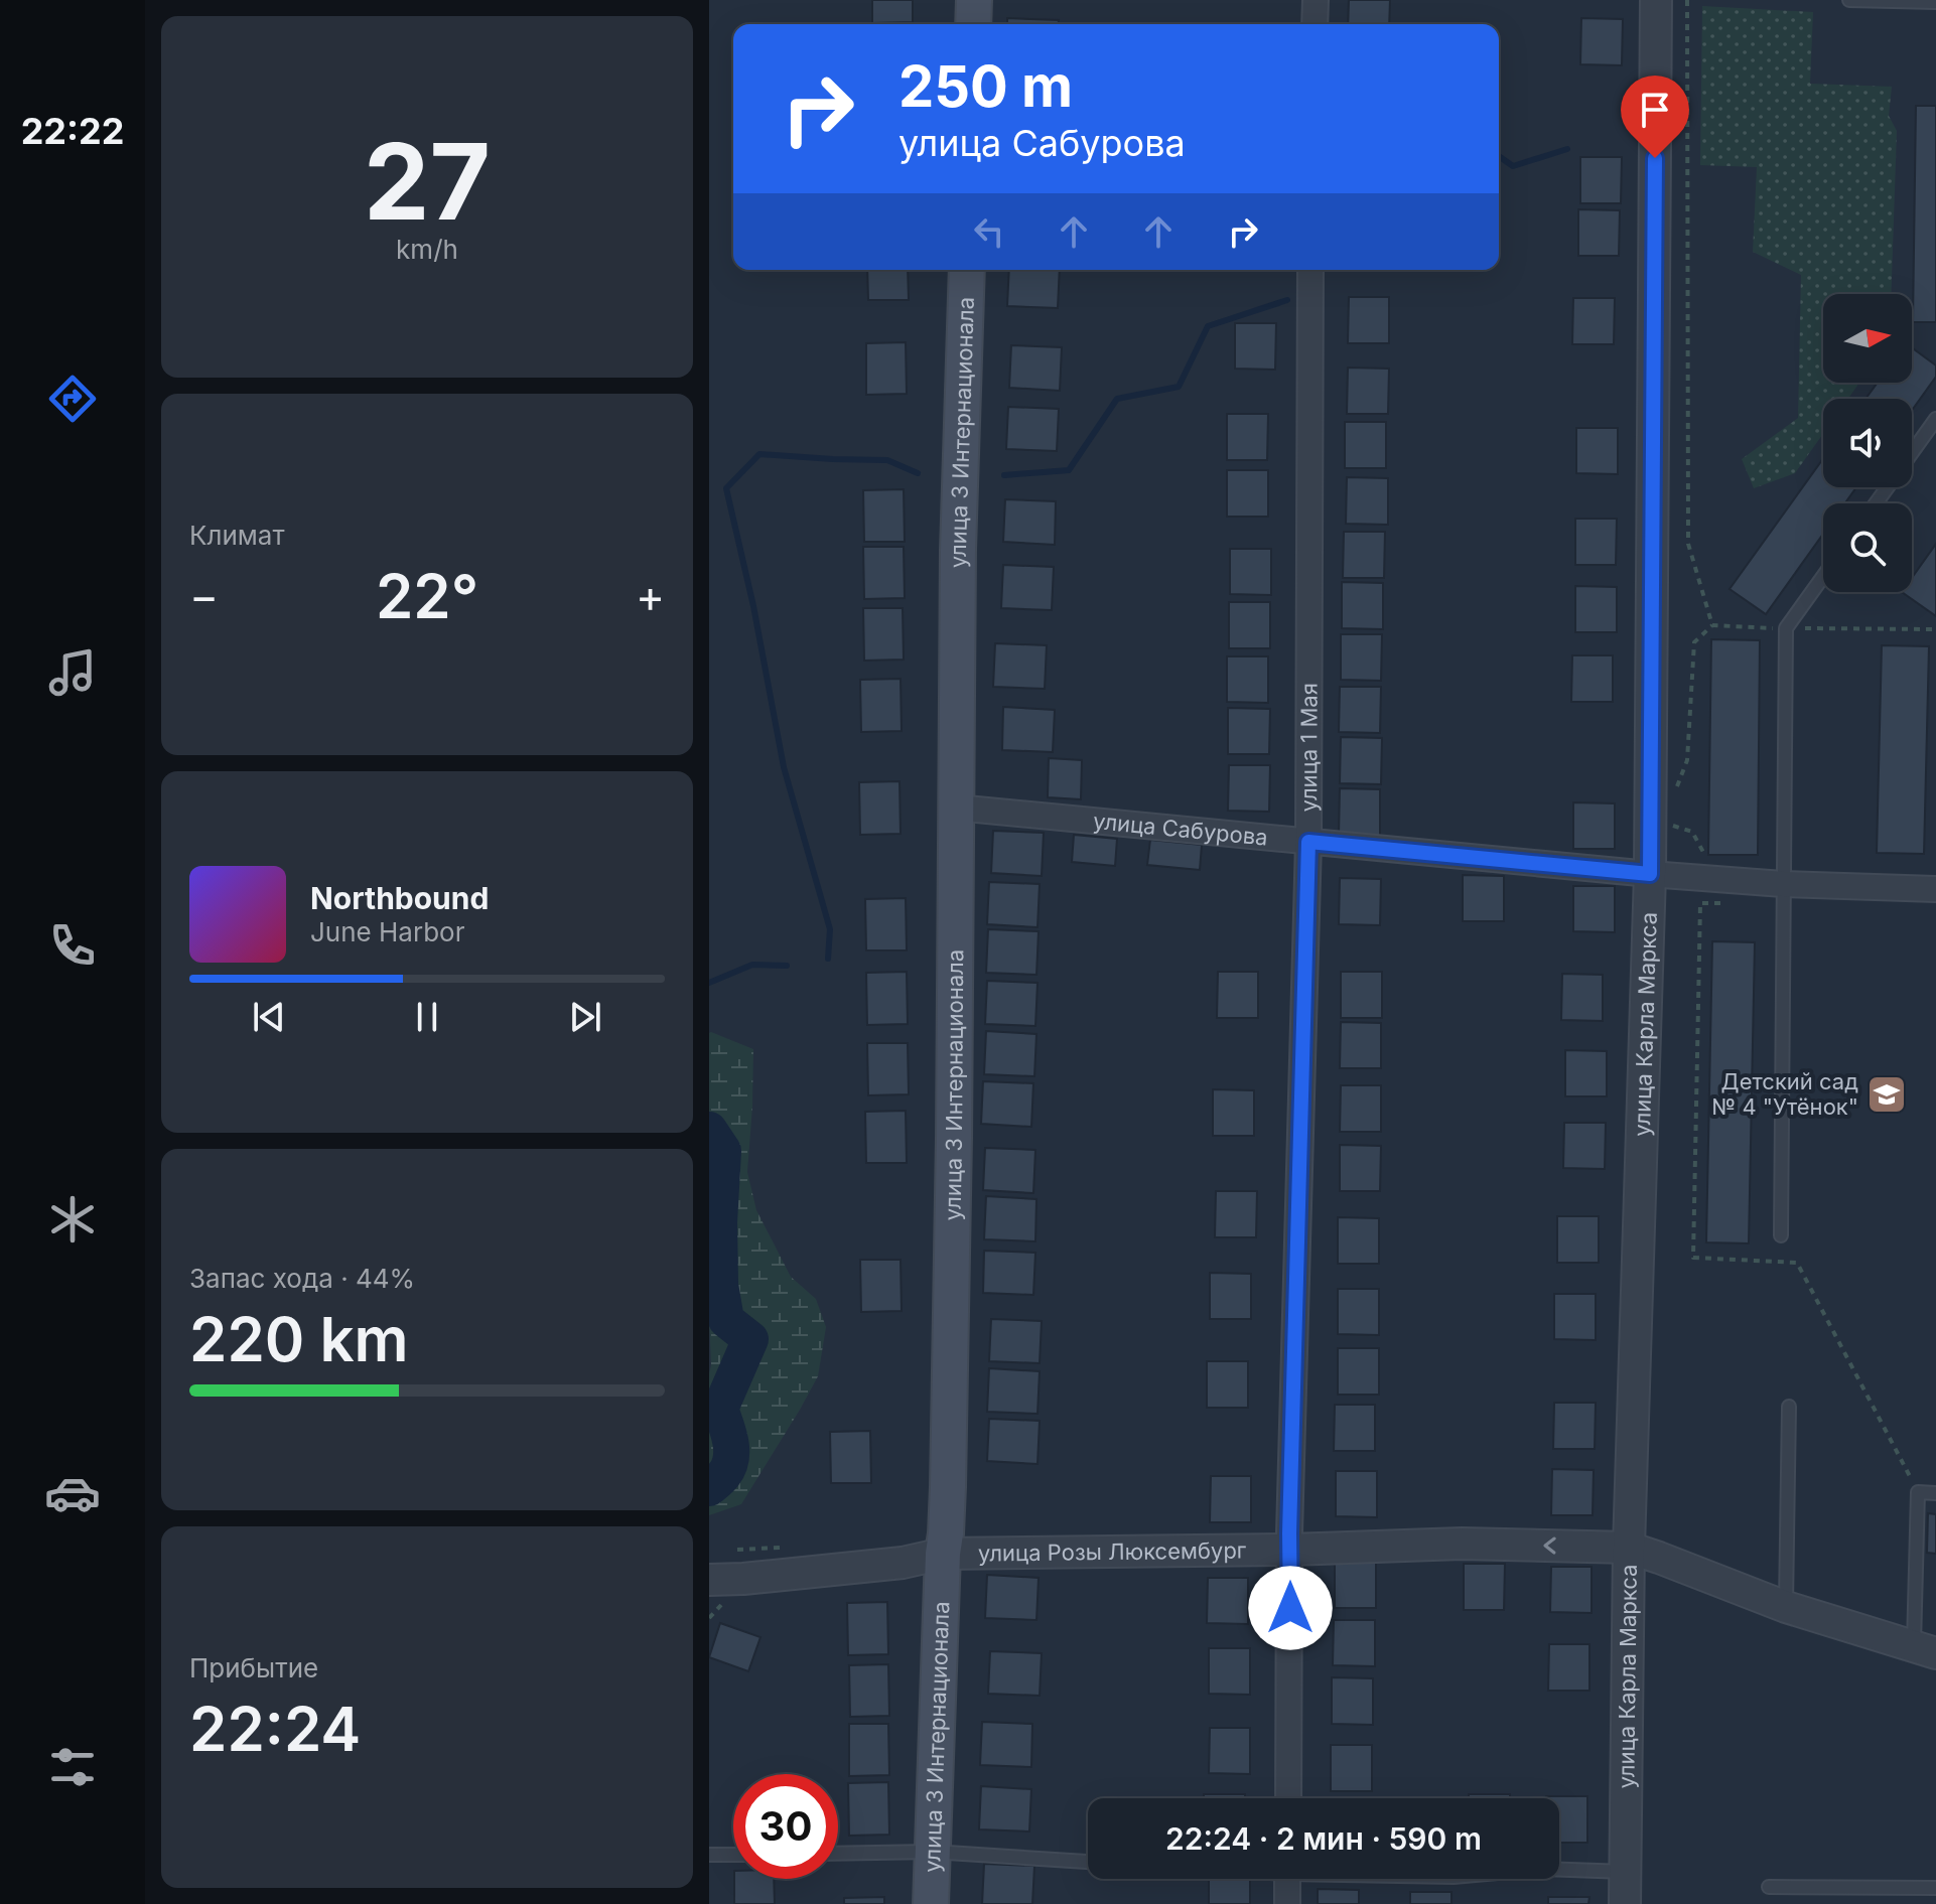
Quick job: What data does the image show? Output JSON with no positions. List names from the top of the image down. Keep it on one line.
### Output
{"streets":{"main road":["улица 3 Интернационала"],"street":["улица 1 Мая","улица Сабурова","улица Карла Маркса","улица Розы Люксембург"]},"crossings":[["улица 3 Интернационала","улица Сабурова"],["улица 3 Интернационала","улица Розы Люксембург"],["улица 1 Мая","улица Сабурова"],["улица 1 Мая","улица Розы Люксембург"],["улица Сабурова","улица Карла Маркса"],["улица Карла Маркса","улица Розы Люксембург"]],"places":{"school or university":["Детский сад № 4 \"Утёнок\""]},"north":"right","page":{"tabs":"22:22","tile":[["27","km/h"],"Климат",["Запас хода · 44%","220 km"],["Прибытие","22:24"]],"turn":["250 m","улица Сабурова"],"heat":["−","22°","+"],"song":["Northbound","June Harbor"],"limit":"30","trip":"22:24 · 2 мин · 590 m"}}
